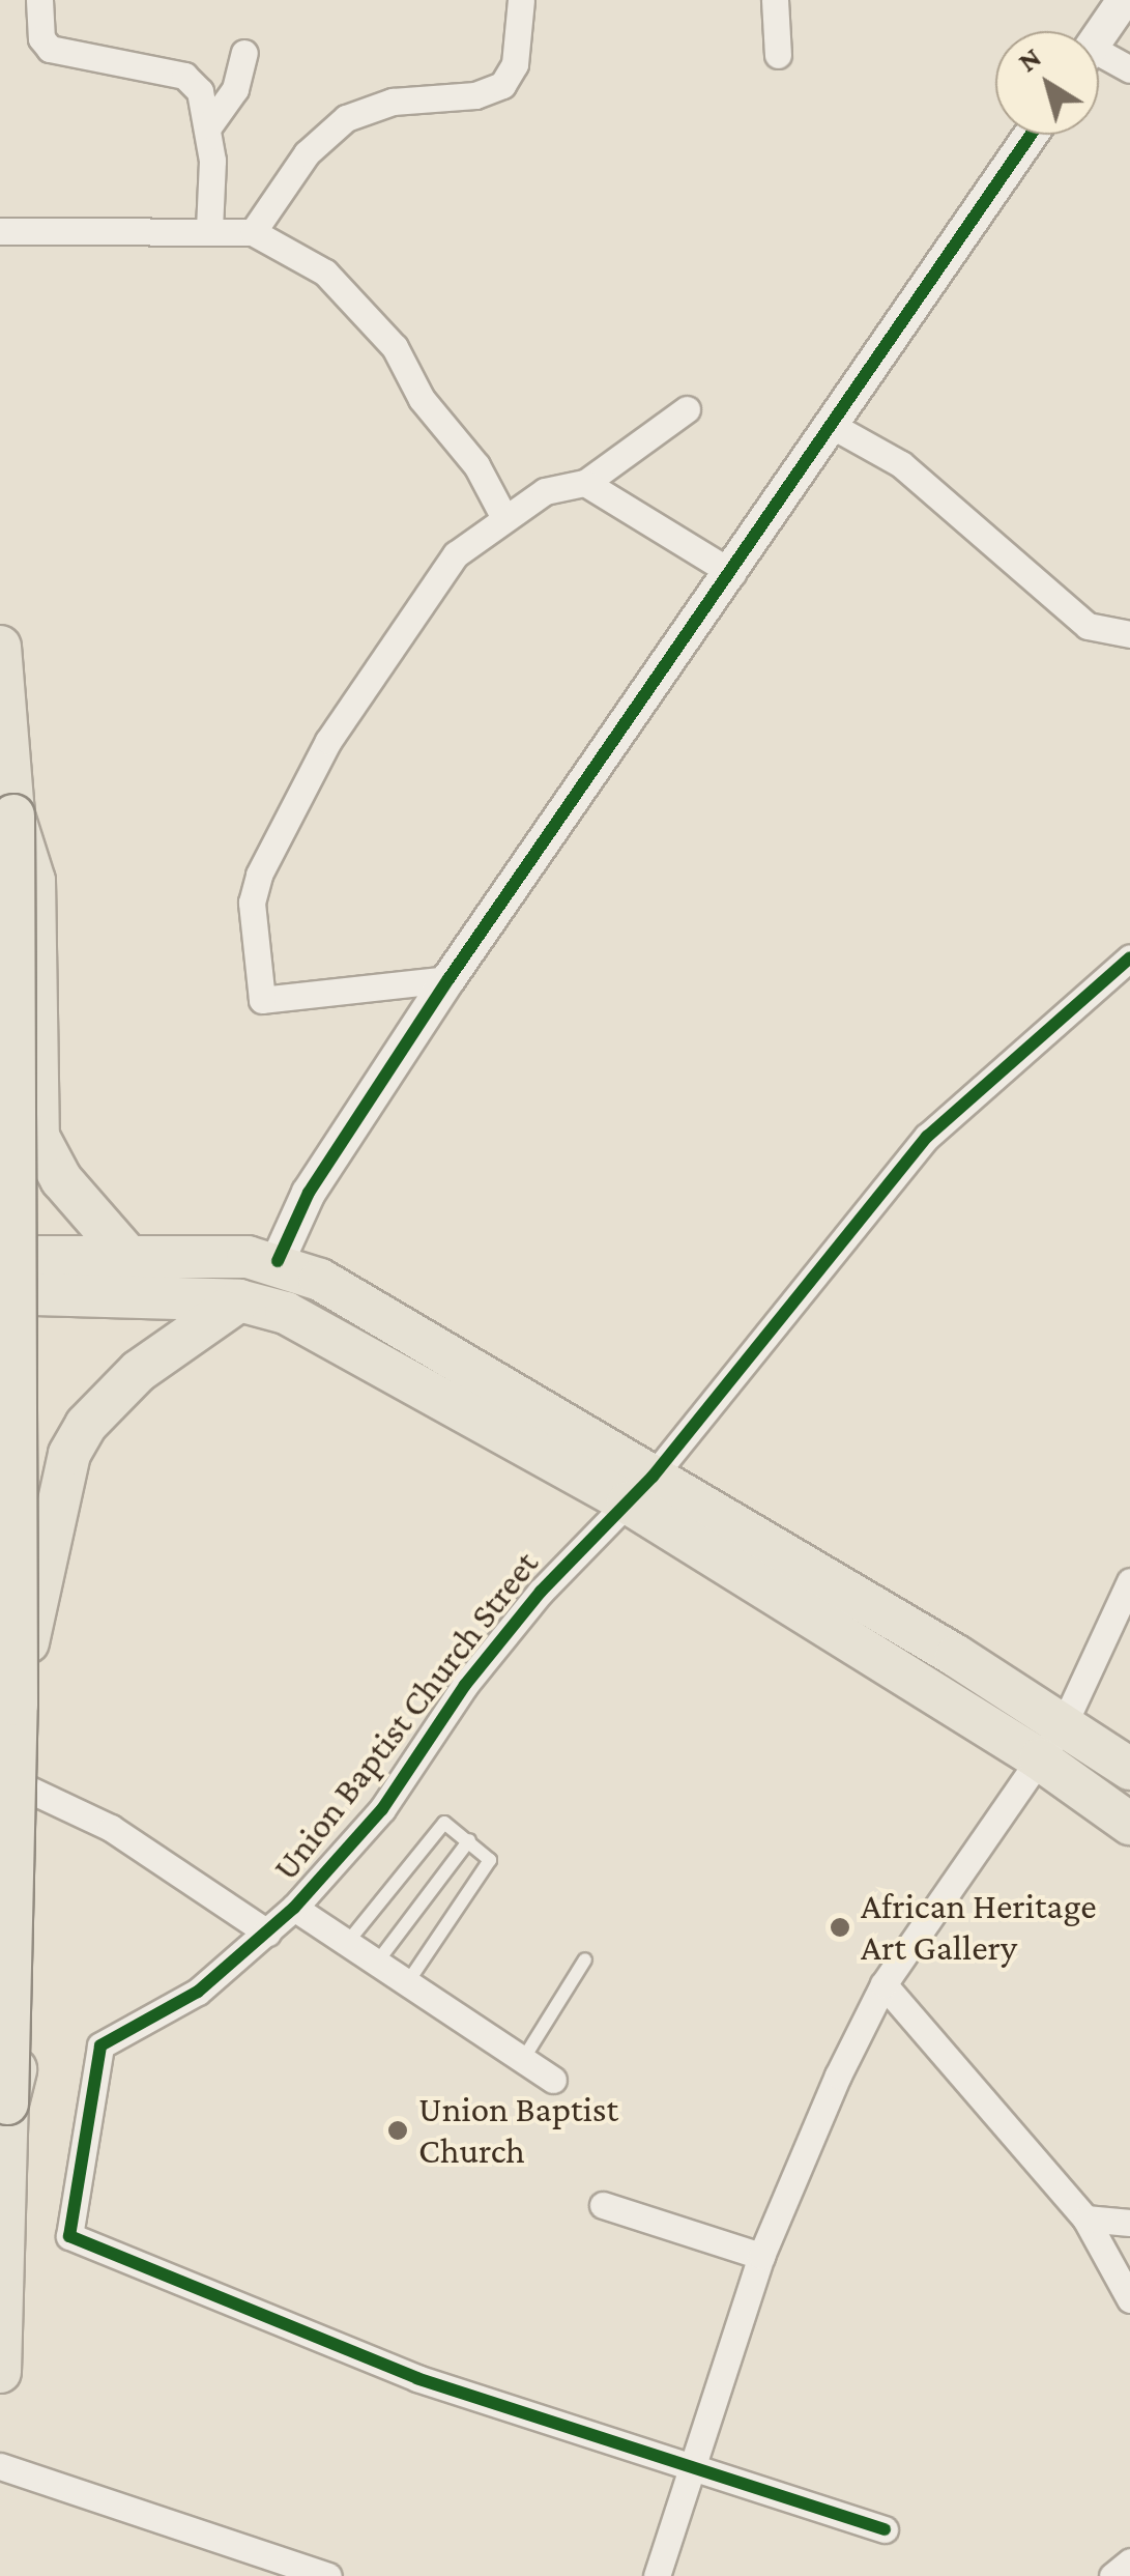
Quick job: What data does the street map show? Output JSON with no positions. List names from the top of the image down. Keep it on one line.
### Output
{"streets":{"street":["Union Baptist Church Street"]},"places":["African Heritage Art Gallery","Union Baptist Church"],"north":"top left"}
